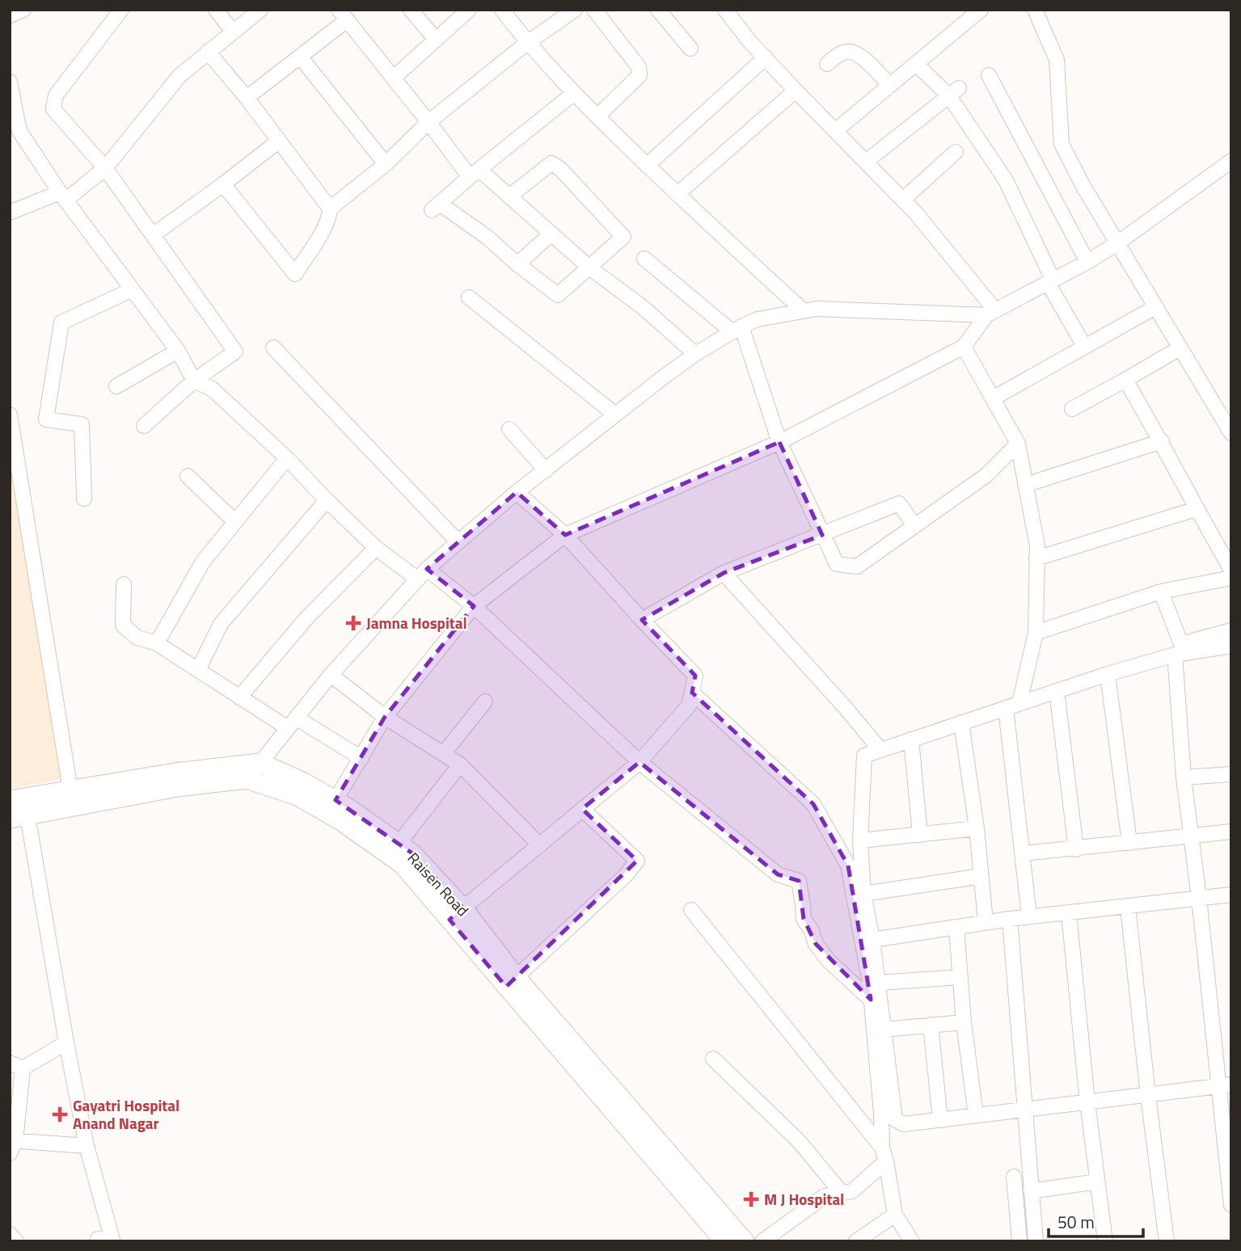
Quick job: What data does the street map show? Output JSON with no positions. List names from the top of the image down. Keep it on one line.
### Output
{"streets":{"main road":["Raisen Road"]},"places":{"health":["Jamna Hospital","Gayatri Hospital Anand Nagar","M J Hospital"]},"scale_bar":"50 m"}
